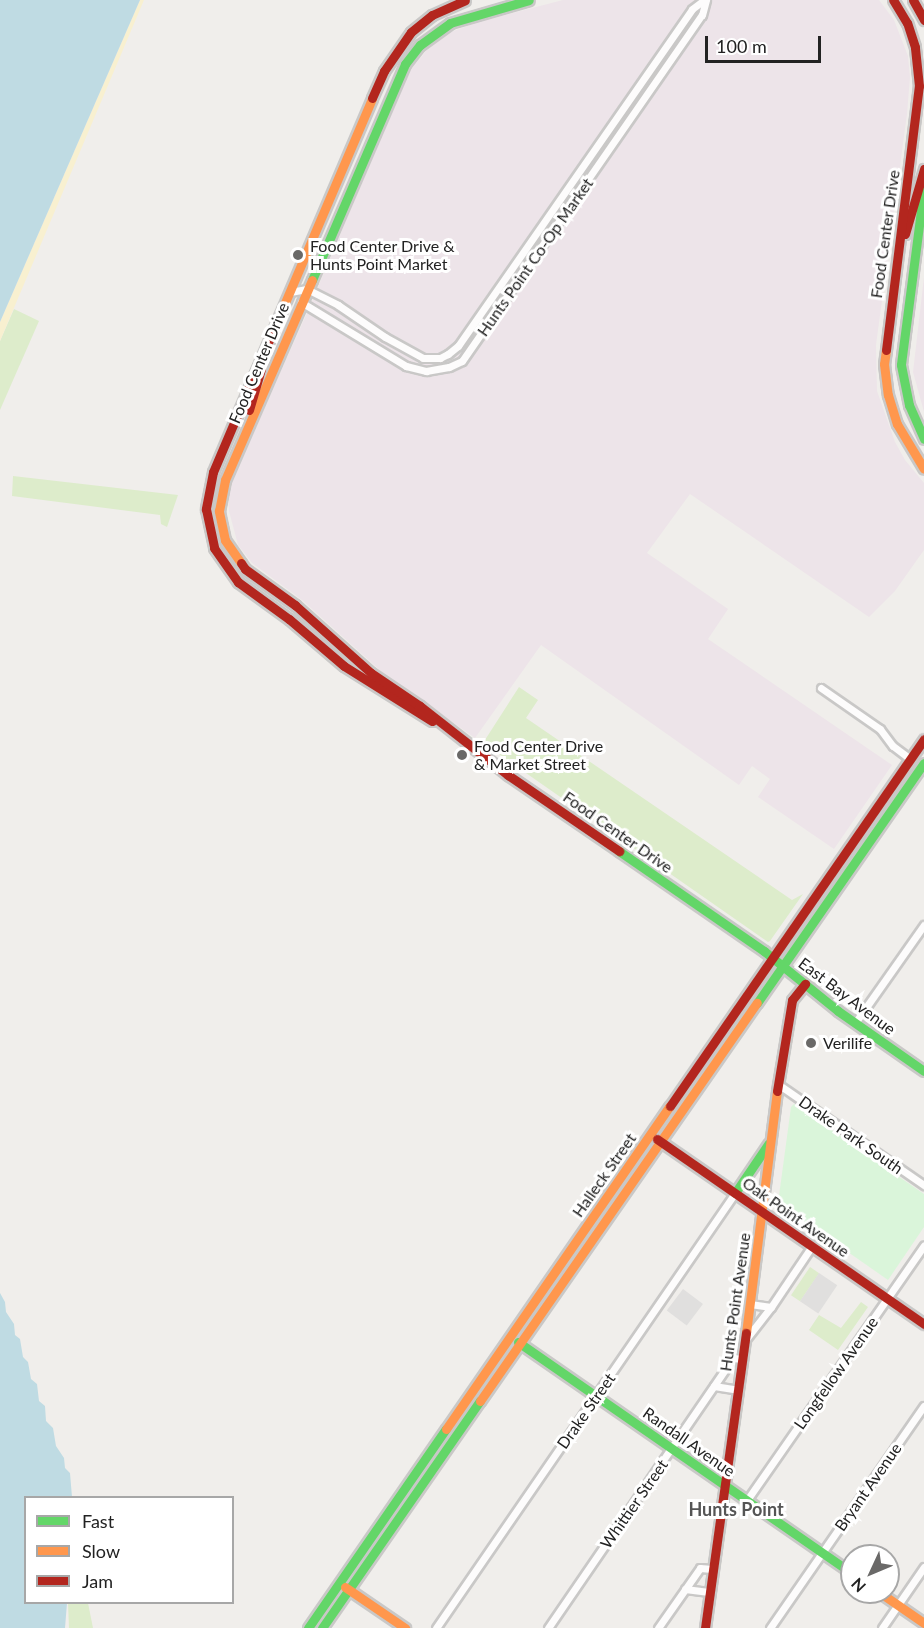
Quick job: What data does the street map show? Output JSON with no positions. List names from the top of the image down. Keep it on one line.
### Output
{"streets":{"main road":["Food Center Drive","East Bay Avenue","Halleck Street","Oak Point Avenue","Hunts Point Avenue","Randall Avenue"],"street":["Hunts Point Co-Op Market","Drake Park South","Longfellow Avenue","Drake Street","Bryant Avenue","Whittier Street"]},"crossings":[["Food Center Drive","Hunts Point Co-Op Market"],["Food Center Drive","East Bay Avenue"],["Food Center Drive","Halleck Street"],["East Bay Avenue","Halleck Street"],["East Bay Avenue","Hunts Point Avenue"],["Drake Park South","Hunts Point Avenue"],["Halleck Street","Oak Point Avenue"],["Halleck Street","Randall Avenue"],["Oak Point Avenue","Hunts Point Avenue"],["Oak Point Avenue","Longfellow Avenue"],["Oak Point Avenue","Drake Street"],["Hunts Point Avenue","Randall Avenue"],["Hunts Point Avenue","Whittier Street"],["Longfellow Avenue","Randall Avenue"],["Drake Street","Randall Avenue"],["Randall Avenue","Bryant Avenue"],["Randall Avenue","Whittier Street"]],"districts":["Hunts Point"],"places":["Food Center Drive & Hunts Point Market","Food Center Drive & Market Street","Verilife"],"legend":["Fast","Slow","Jam"],"scale_bar":"100 m","north":"bottom left"}
